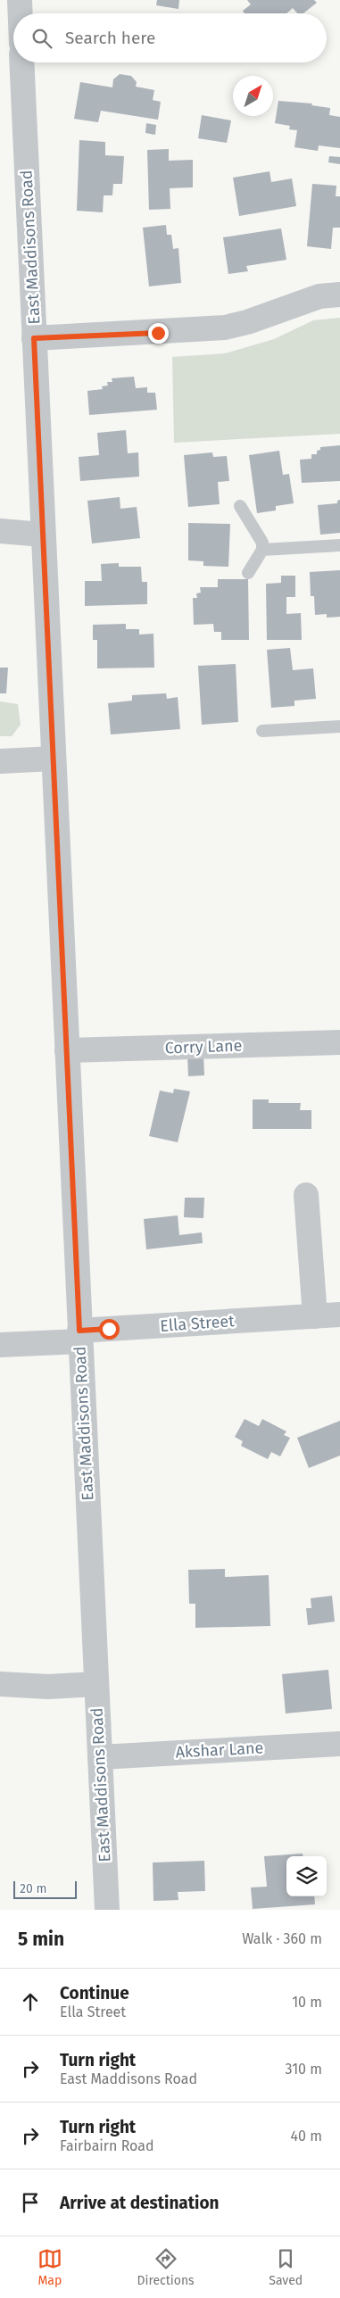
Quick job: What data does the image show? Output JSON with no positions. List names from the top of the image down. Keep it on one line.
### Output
{"streets":{"street":["East Maddisons Road","Corry Lane","Ella Street","Akshar Lane"]},"crossings":[["East Maddisons Road","Corry Lane"],["East Maddisons Road","Ella Street"],["East Maddisons Road","Akshar Lane"]],"scale_bar":"20 m","north":"top right","page":{"search":"Search here","scale":"20 m","heading":["5 min","Walk · 360 m"],"list":[["Continue","Ella Street","10 m"],["Turn right","East Maddisons Road","310 m"],["Turn right","Fairbairn Road","40 m"],"Arrive at destination"],"nav":["Map","Directions","Saved"]}}
